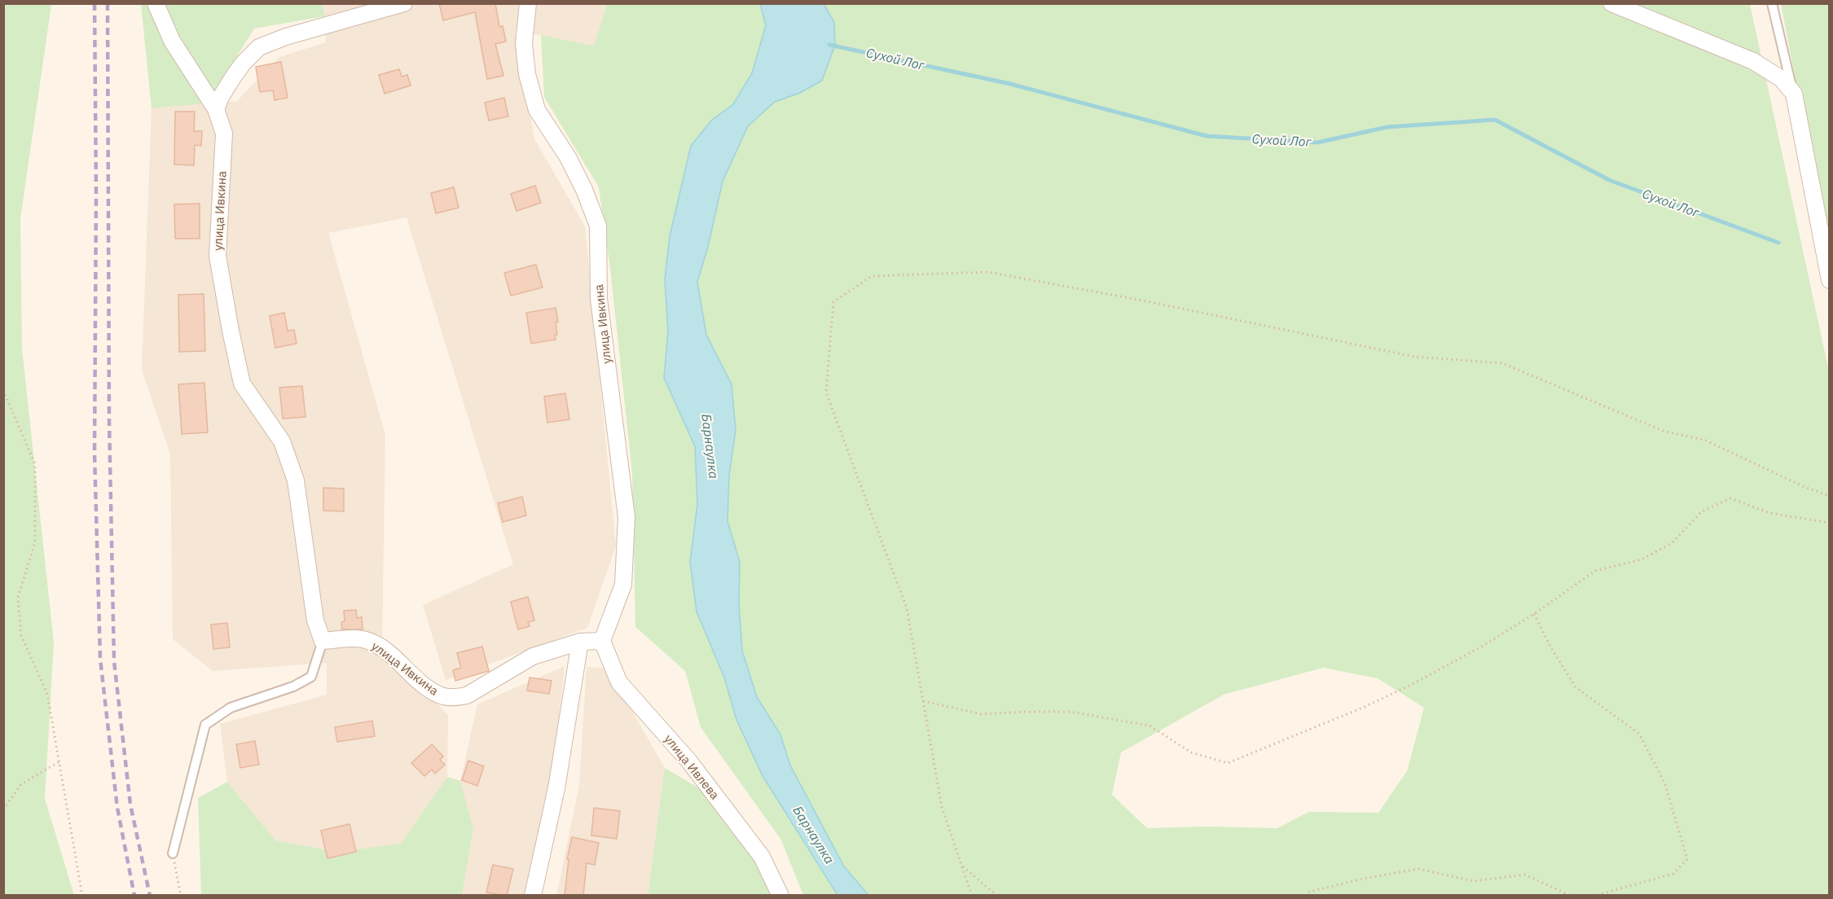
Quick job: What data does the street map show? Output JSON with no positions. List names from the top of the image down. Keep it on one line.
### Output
{"streets":{"street":["улица Ивкина","улица Ивлева"]},"crossings":[["улица Ивкина","улица Ивлева"]],"water":["Сухой Лог","Барнаулка"]}
